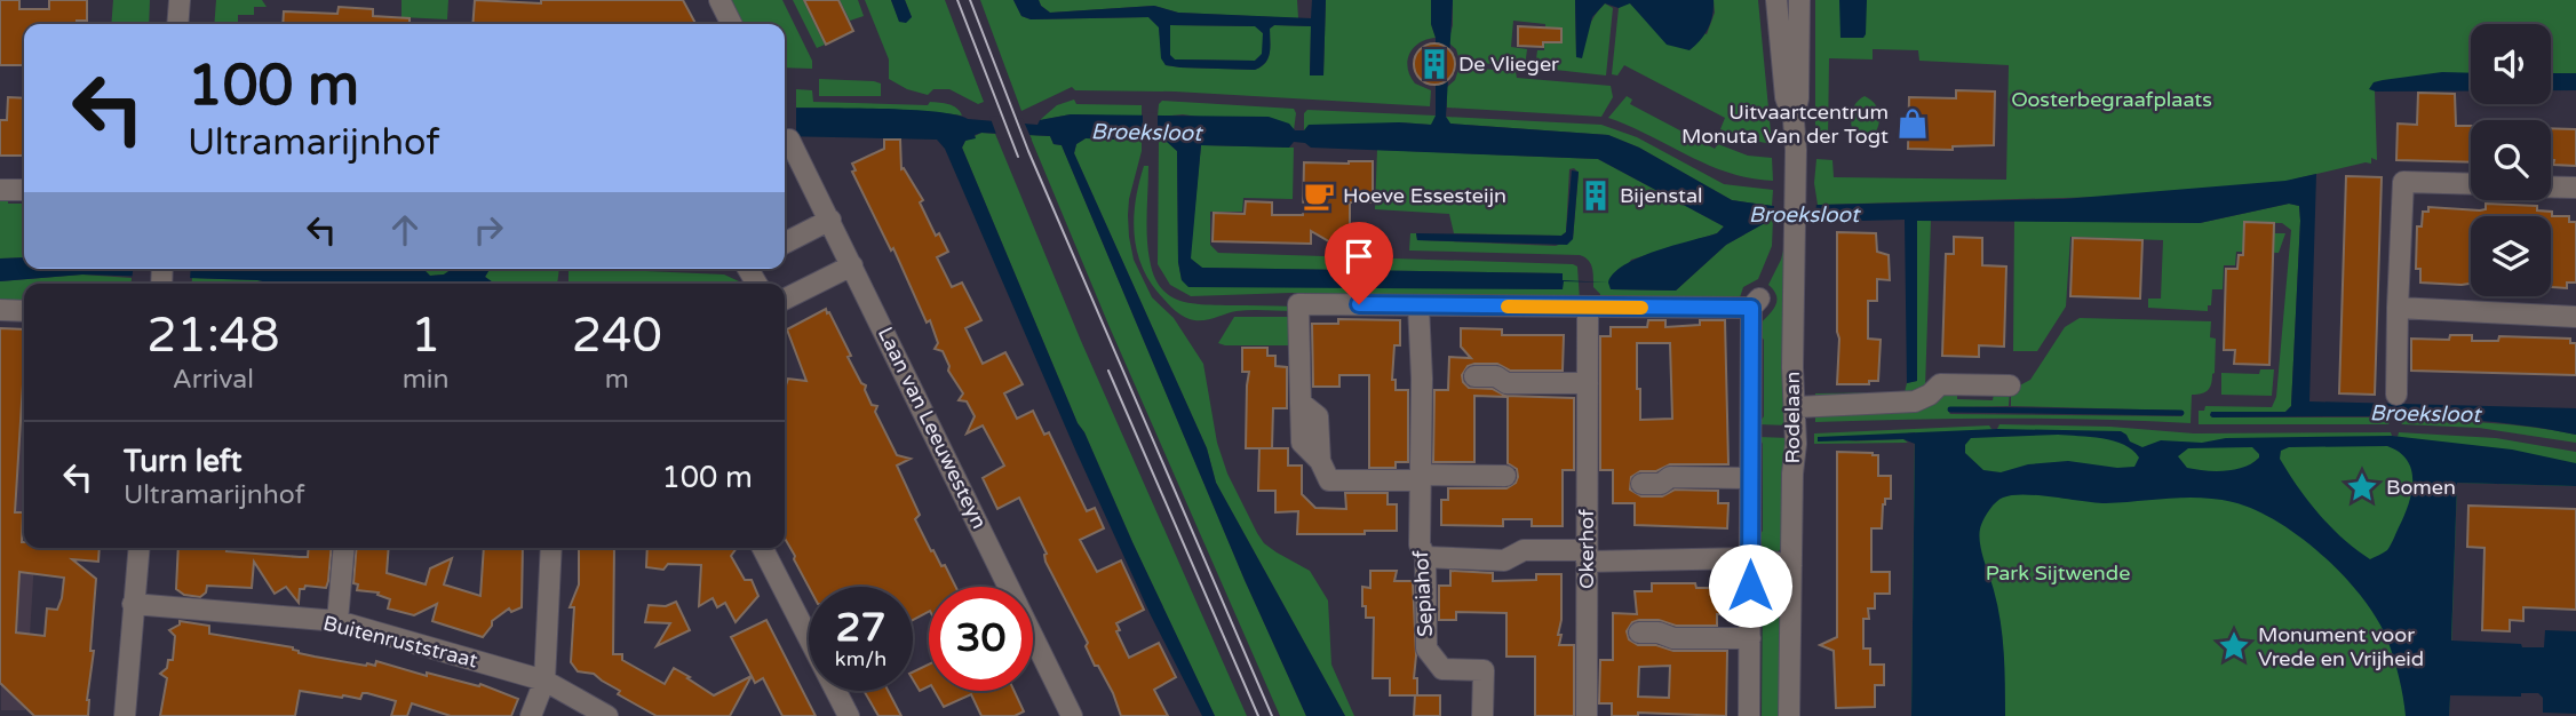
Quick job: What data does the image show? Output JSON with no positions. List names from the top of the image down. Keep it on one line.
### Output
{"streets":{"street":["Rodelaan","Laan van Leeuwesteyn","Okerhof","Sepiahof","Buitenruststraat"]},"crossings":[["Rodelaan","Okerhof"]],"water":["Broeksloot"],"parks":["Oosterbegraafplaats","Park Sijtwende"],"places":{"building":["De Vlieger","Bijenstal"],"shop":["Uitvaartcentrum Monuta Van der Togt"],"cafe":["Hoeve Essesteijn"],"place":["Bomen","Monument voor Vrede en Vrijheid"]},"page":{"turn":["100 m","Ultramarijnhof"],"eta":["21:48","Arrival","1","min","240","m"],"list":[{"name":"Turn left","note":"Ultramarijnhof","value":"100 m"}],"speed":"27 km/h","limit":"30"}}
